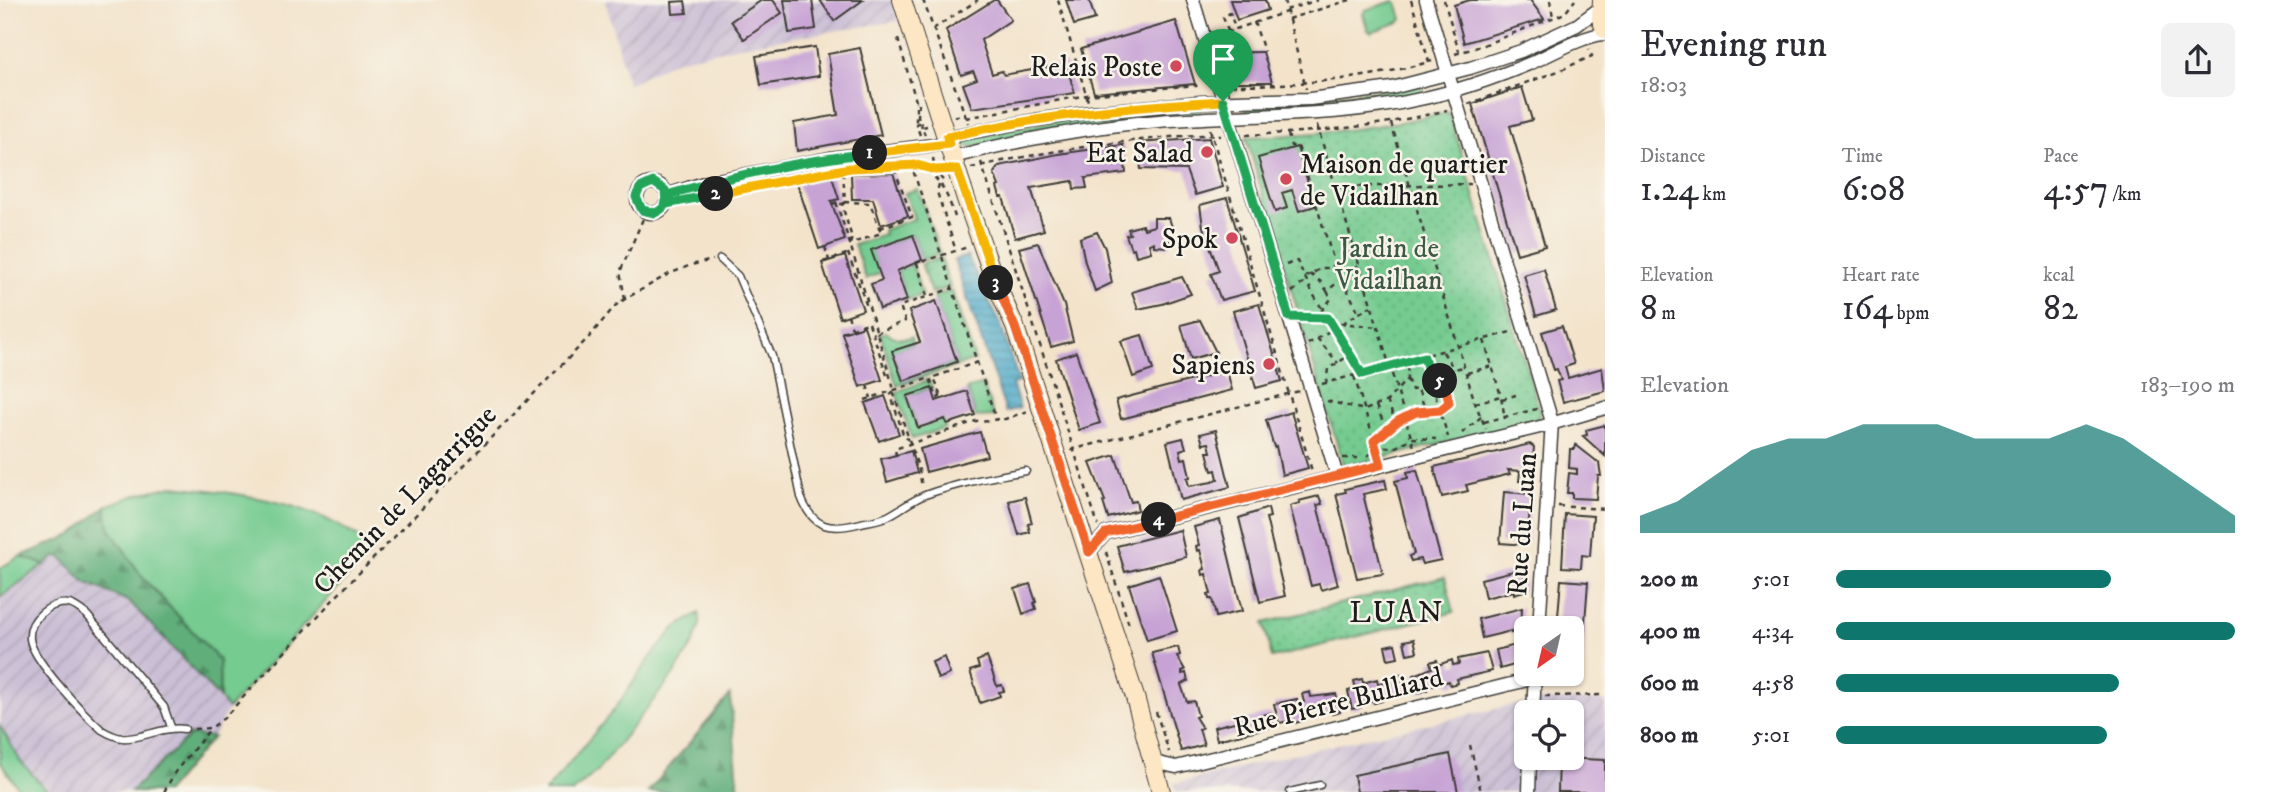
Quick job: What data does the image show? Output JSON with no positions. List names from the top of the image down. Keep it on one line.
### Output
{"streets":{"street":["Rue du Luan","Rue Pierre Bulliard"],"path":["Chemin de Lagarrigue"]},"districts":["LUAN"],"parks":["Jardin de Vidailhan"],"places":["Relais Poste","Eat Salad","Maison de quartier de Vidailhan","Spok","Sapiens"],"north":"bottom left","page":{"heading":["Evening run","18:03"],"stats":[["Distance","1.24 km"],["Time","6:08"],["Pace","4:57 /km"],["Elevation","8 m"],["Heart rate","164 bpm"],["kcal","82"]],"pins":["1","2","3","5","4"],"chart":["Elevation","183–190 m"],"list":[{"name":"200 m","note":"5:01"},{"name":"400 m","note":"4:34"},{"name":"600 m","note":"4:58"},{"name":"800 m","note":"5:01"}]}}
